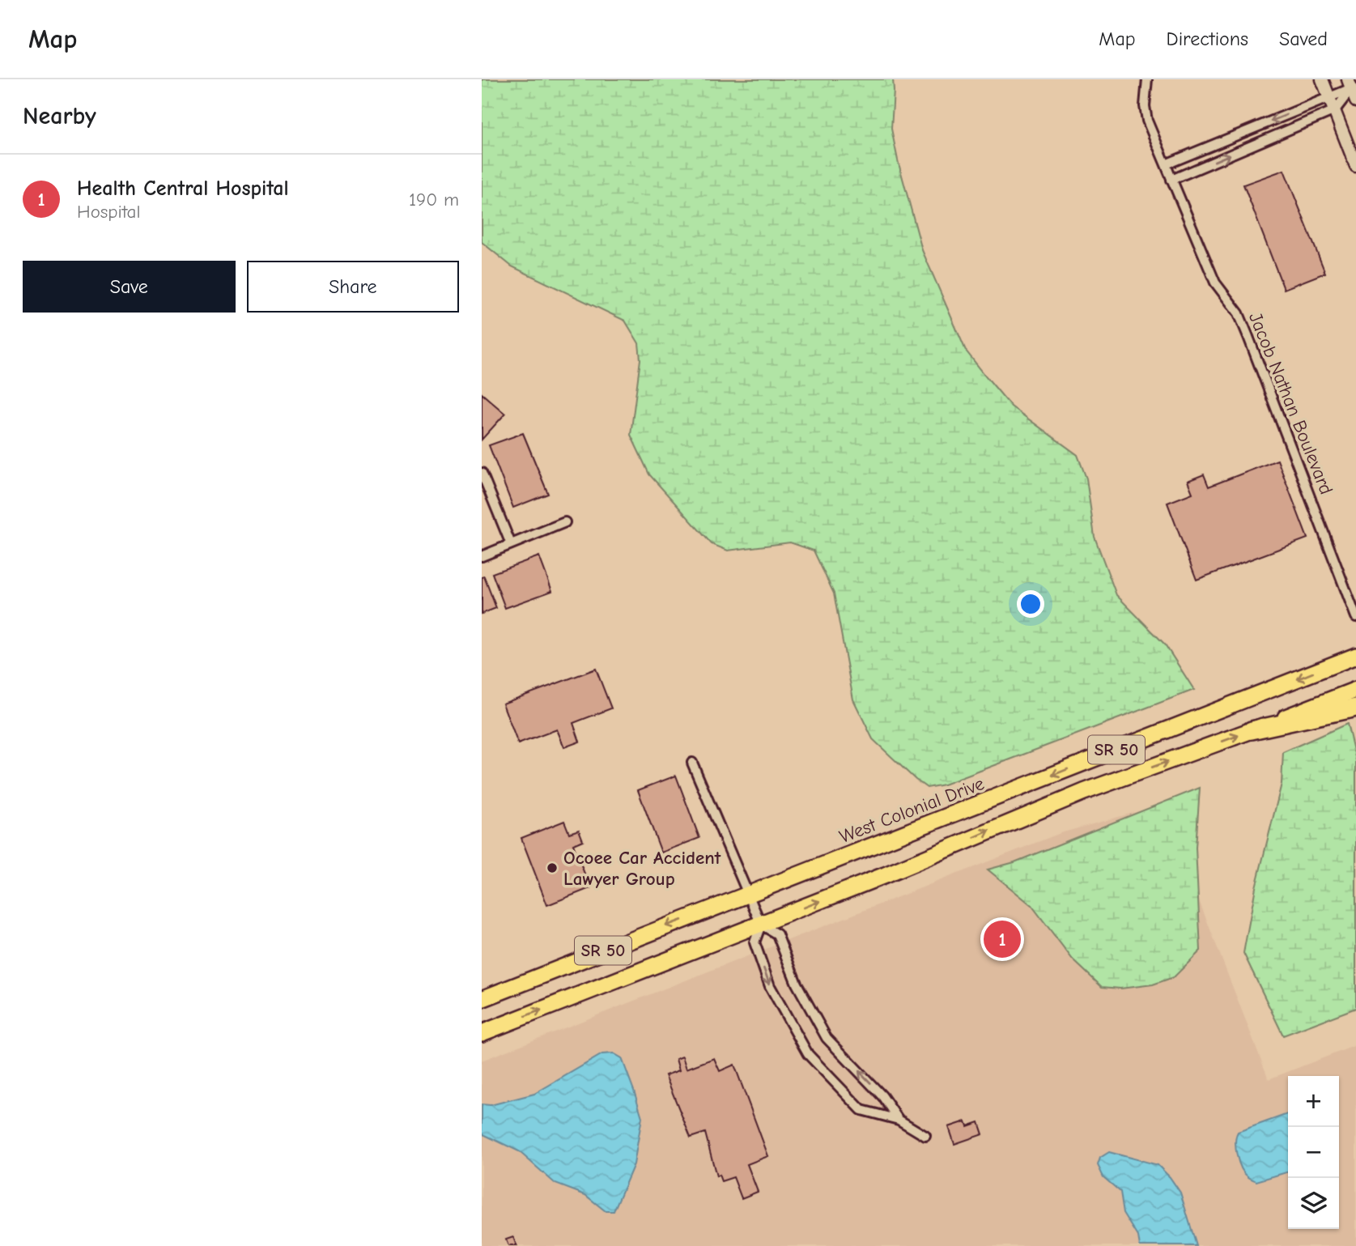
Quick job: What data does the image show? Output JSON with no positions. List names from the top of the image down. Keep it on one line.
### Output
{"streets":{"highway":["SR 50","West Colonial Drive"],"street":["Jacob Nathan Boulevard"]},"places":["Ocoee Car Accident Lawyer Group"],"page":{"header":"Map","nav":["Map","Directions","Saved"],"heading":"Nearby","list":[{"mark":"1","name":"Health Central Hospital","note":"Hospital","value":"190 m"}],"buttons":["Save","Share"],"pins":"1","map_buttons":["+","−"]}}
